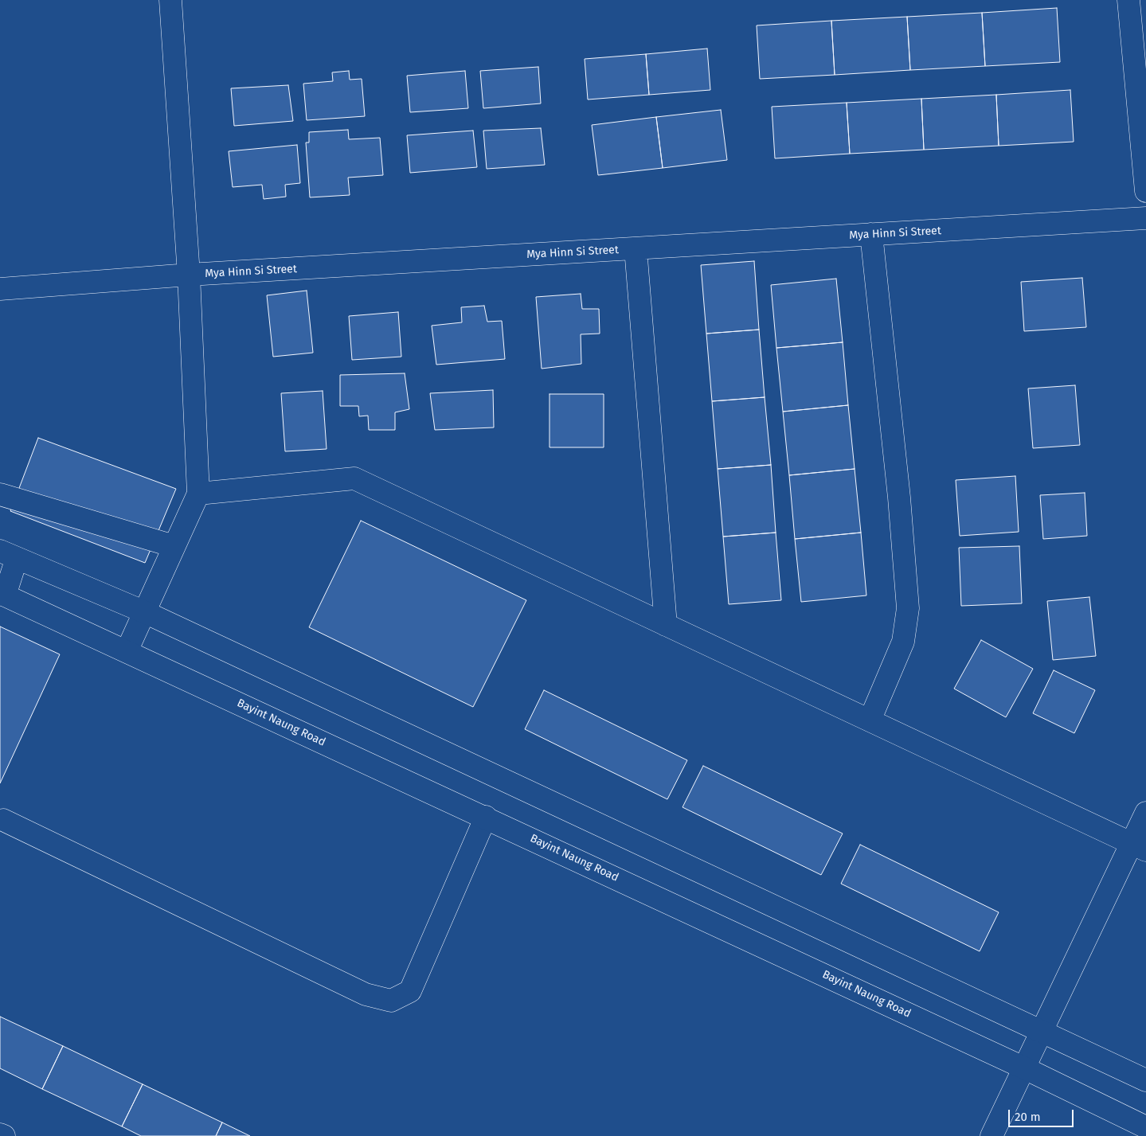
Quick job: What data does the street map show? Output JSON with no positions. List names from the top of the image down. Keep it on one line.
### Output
{"streets":{"street":["Mya Hinn Si Street","Bayint Naung Road"]},"scale_bar":"20 m"}
